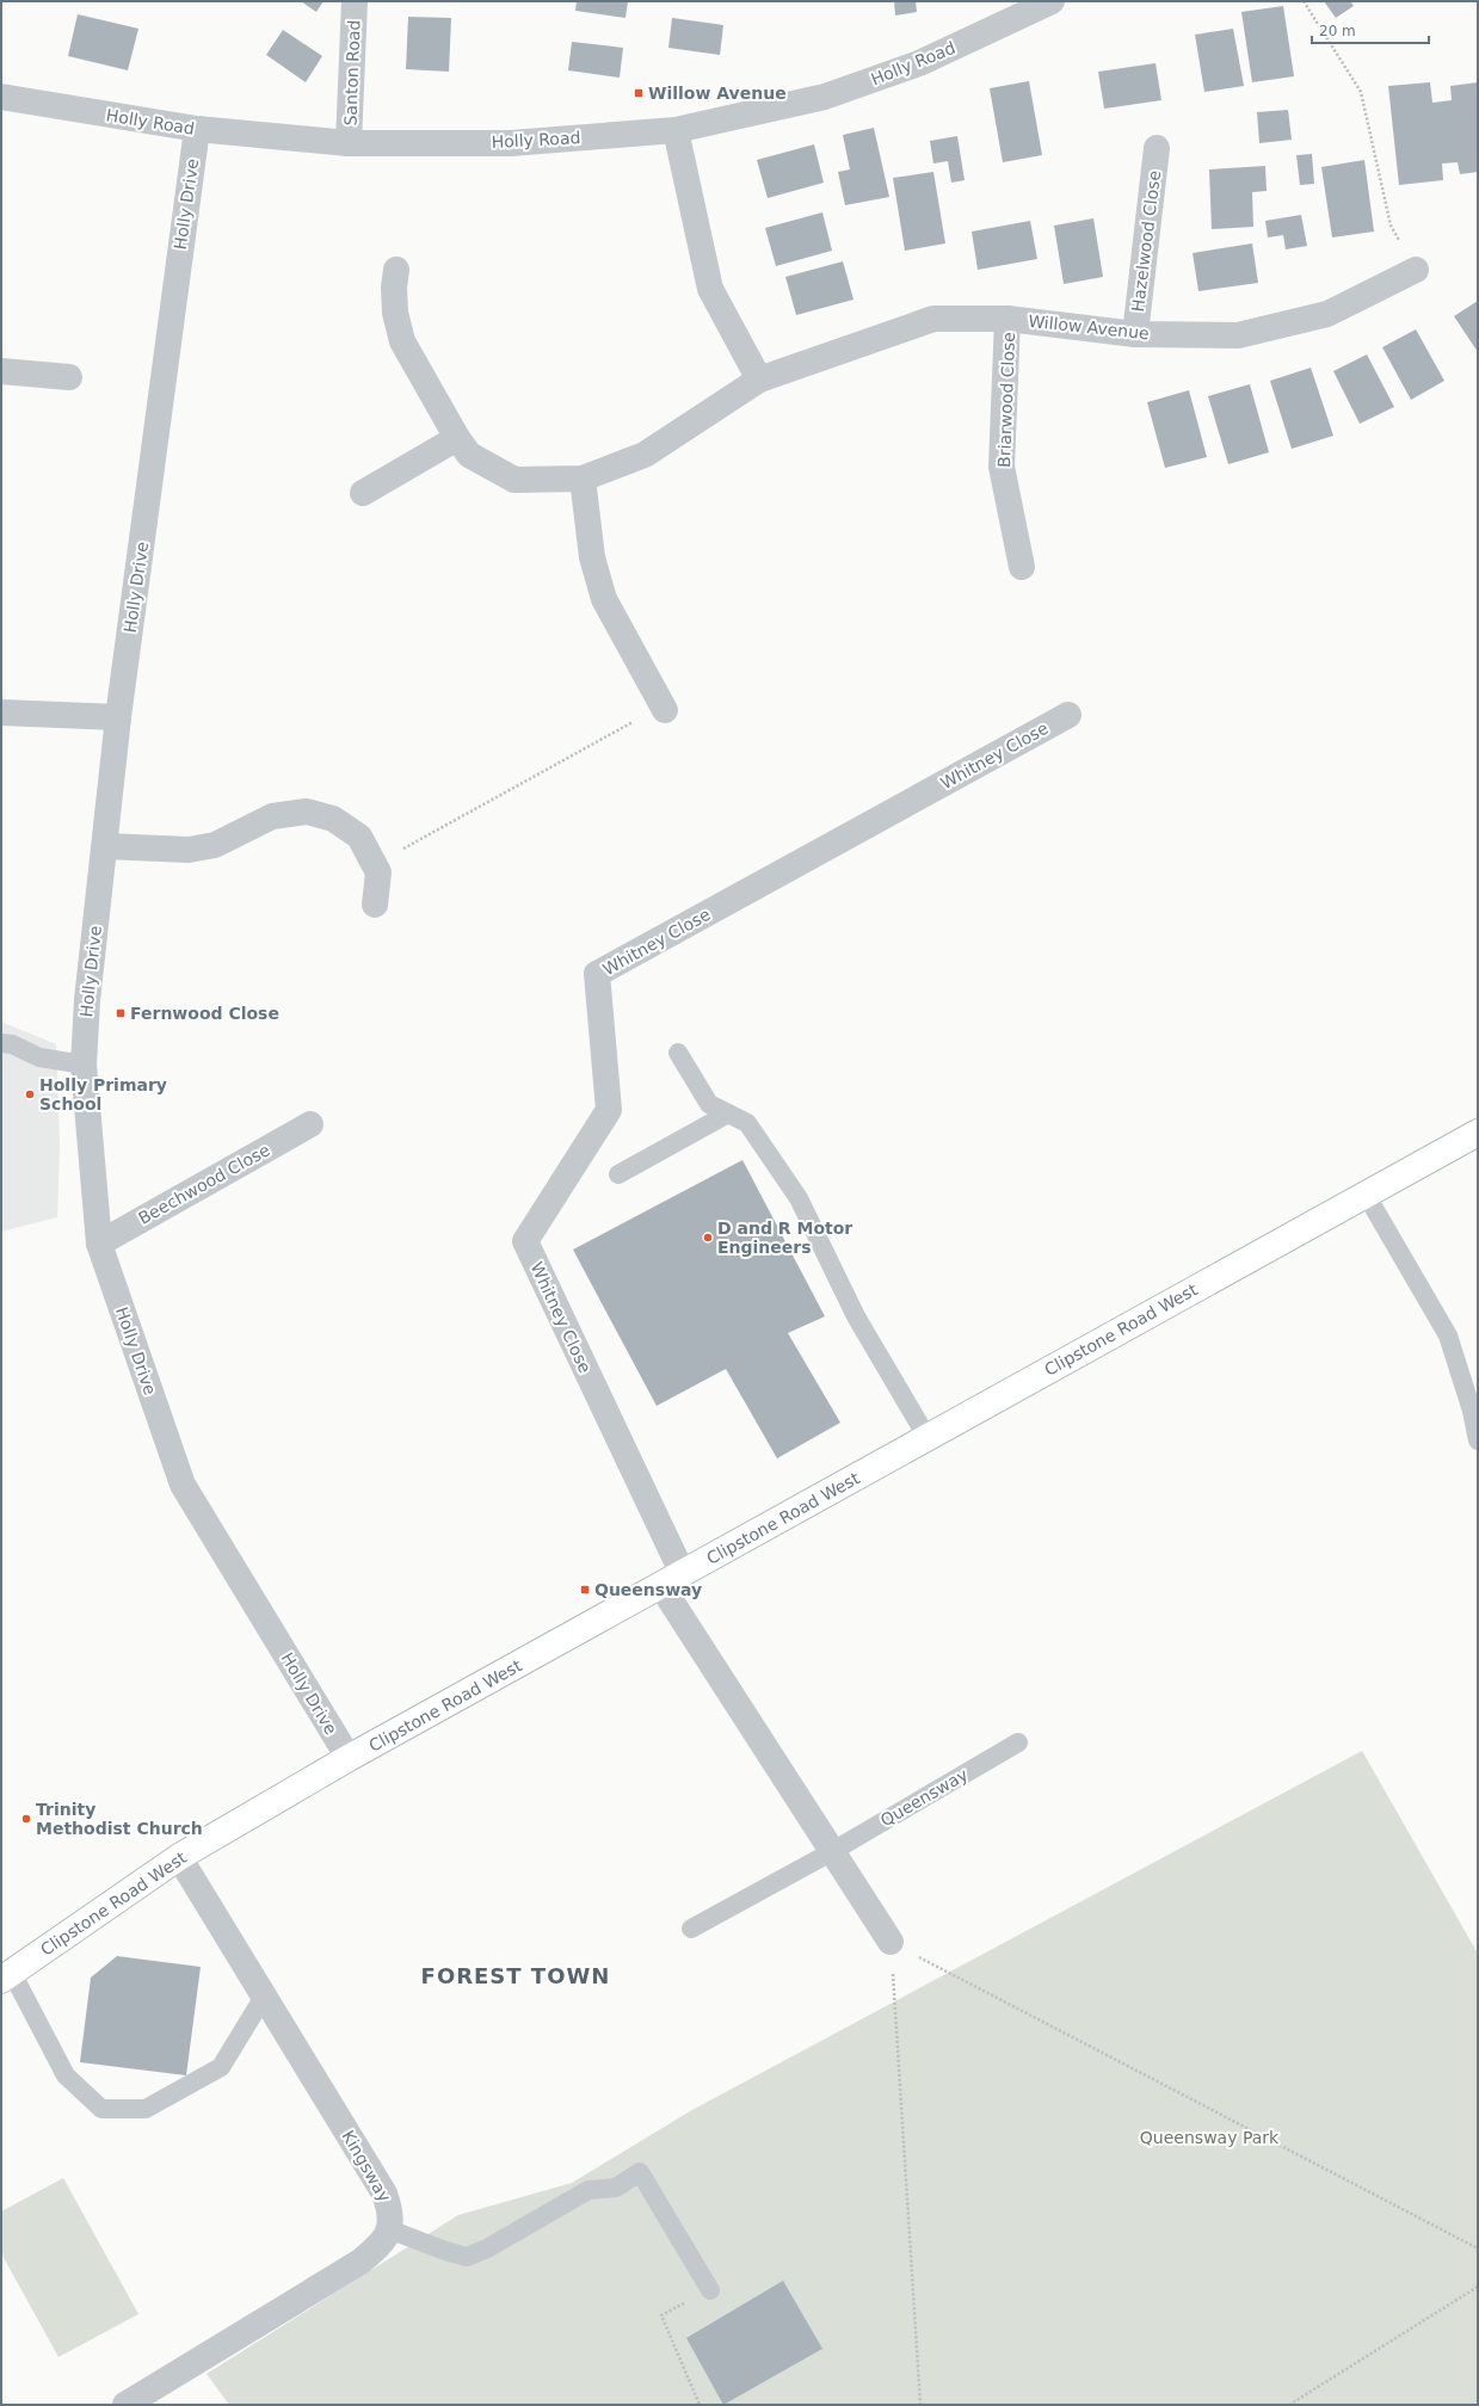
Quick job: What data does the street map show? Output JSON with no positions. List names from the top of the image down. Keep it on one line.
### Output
{"streets":{"main road":["Clipstone Road West"],"street":["Holly Road","Santon Road","Holly Drive","Hazelwood Close","Willow Avenue","Briarwood Close","Whitney Close","Beechwood Close","Kingsway"],"lane":["Queensway"]},"crossings":[["Holly Road","Santon Road"],["Holly Road","Holly Drive"],["Holly Drive","Beechwood Close"],["Holly Drive","Clipstone Road West"],["Hazelwood Close","Willow Avenue"],["Willow Avenue","Briarwood Close"],["Whitney Close","Clipstone Road West"],["Clipstone Road West","Kingsway"]],"districts":["FOREST TOWN"],"parks":["Queensway Park"],"places":{"transit":["Willow Avenue","Fernwood Close","Queensway"],"other":["Holly Primary School","D and R Motor Engineers","Trinity Methodist Church"]},"scale_bar":"20 m"}
